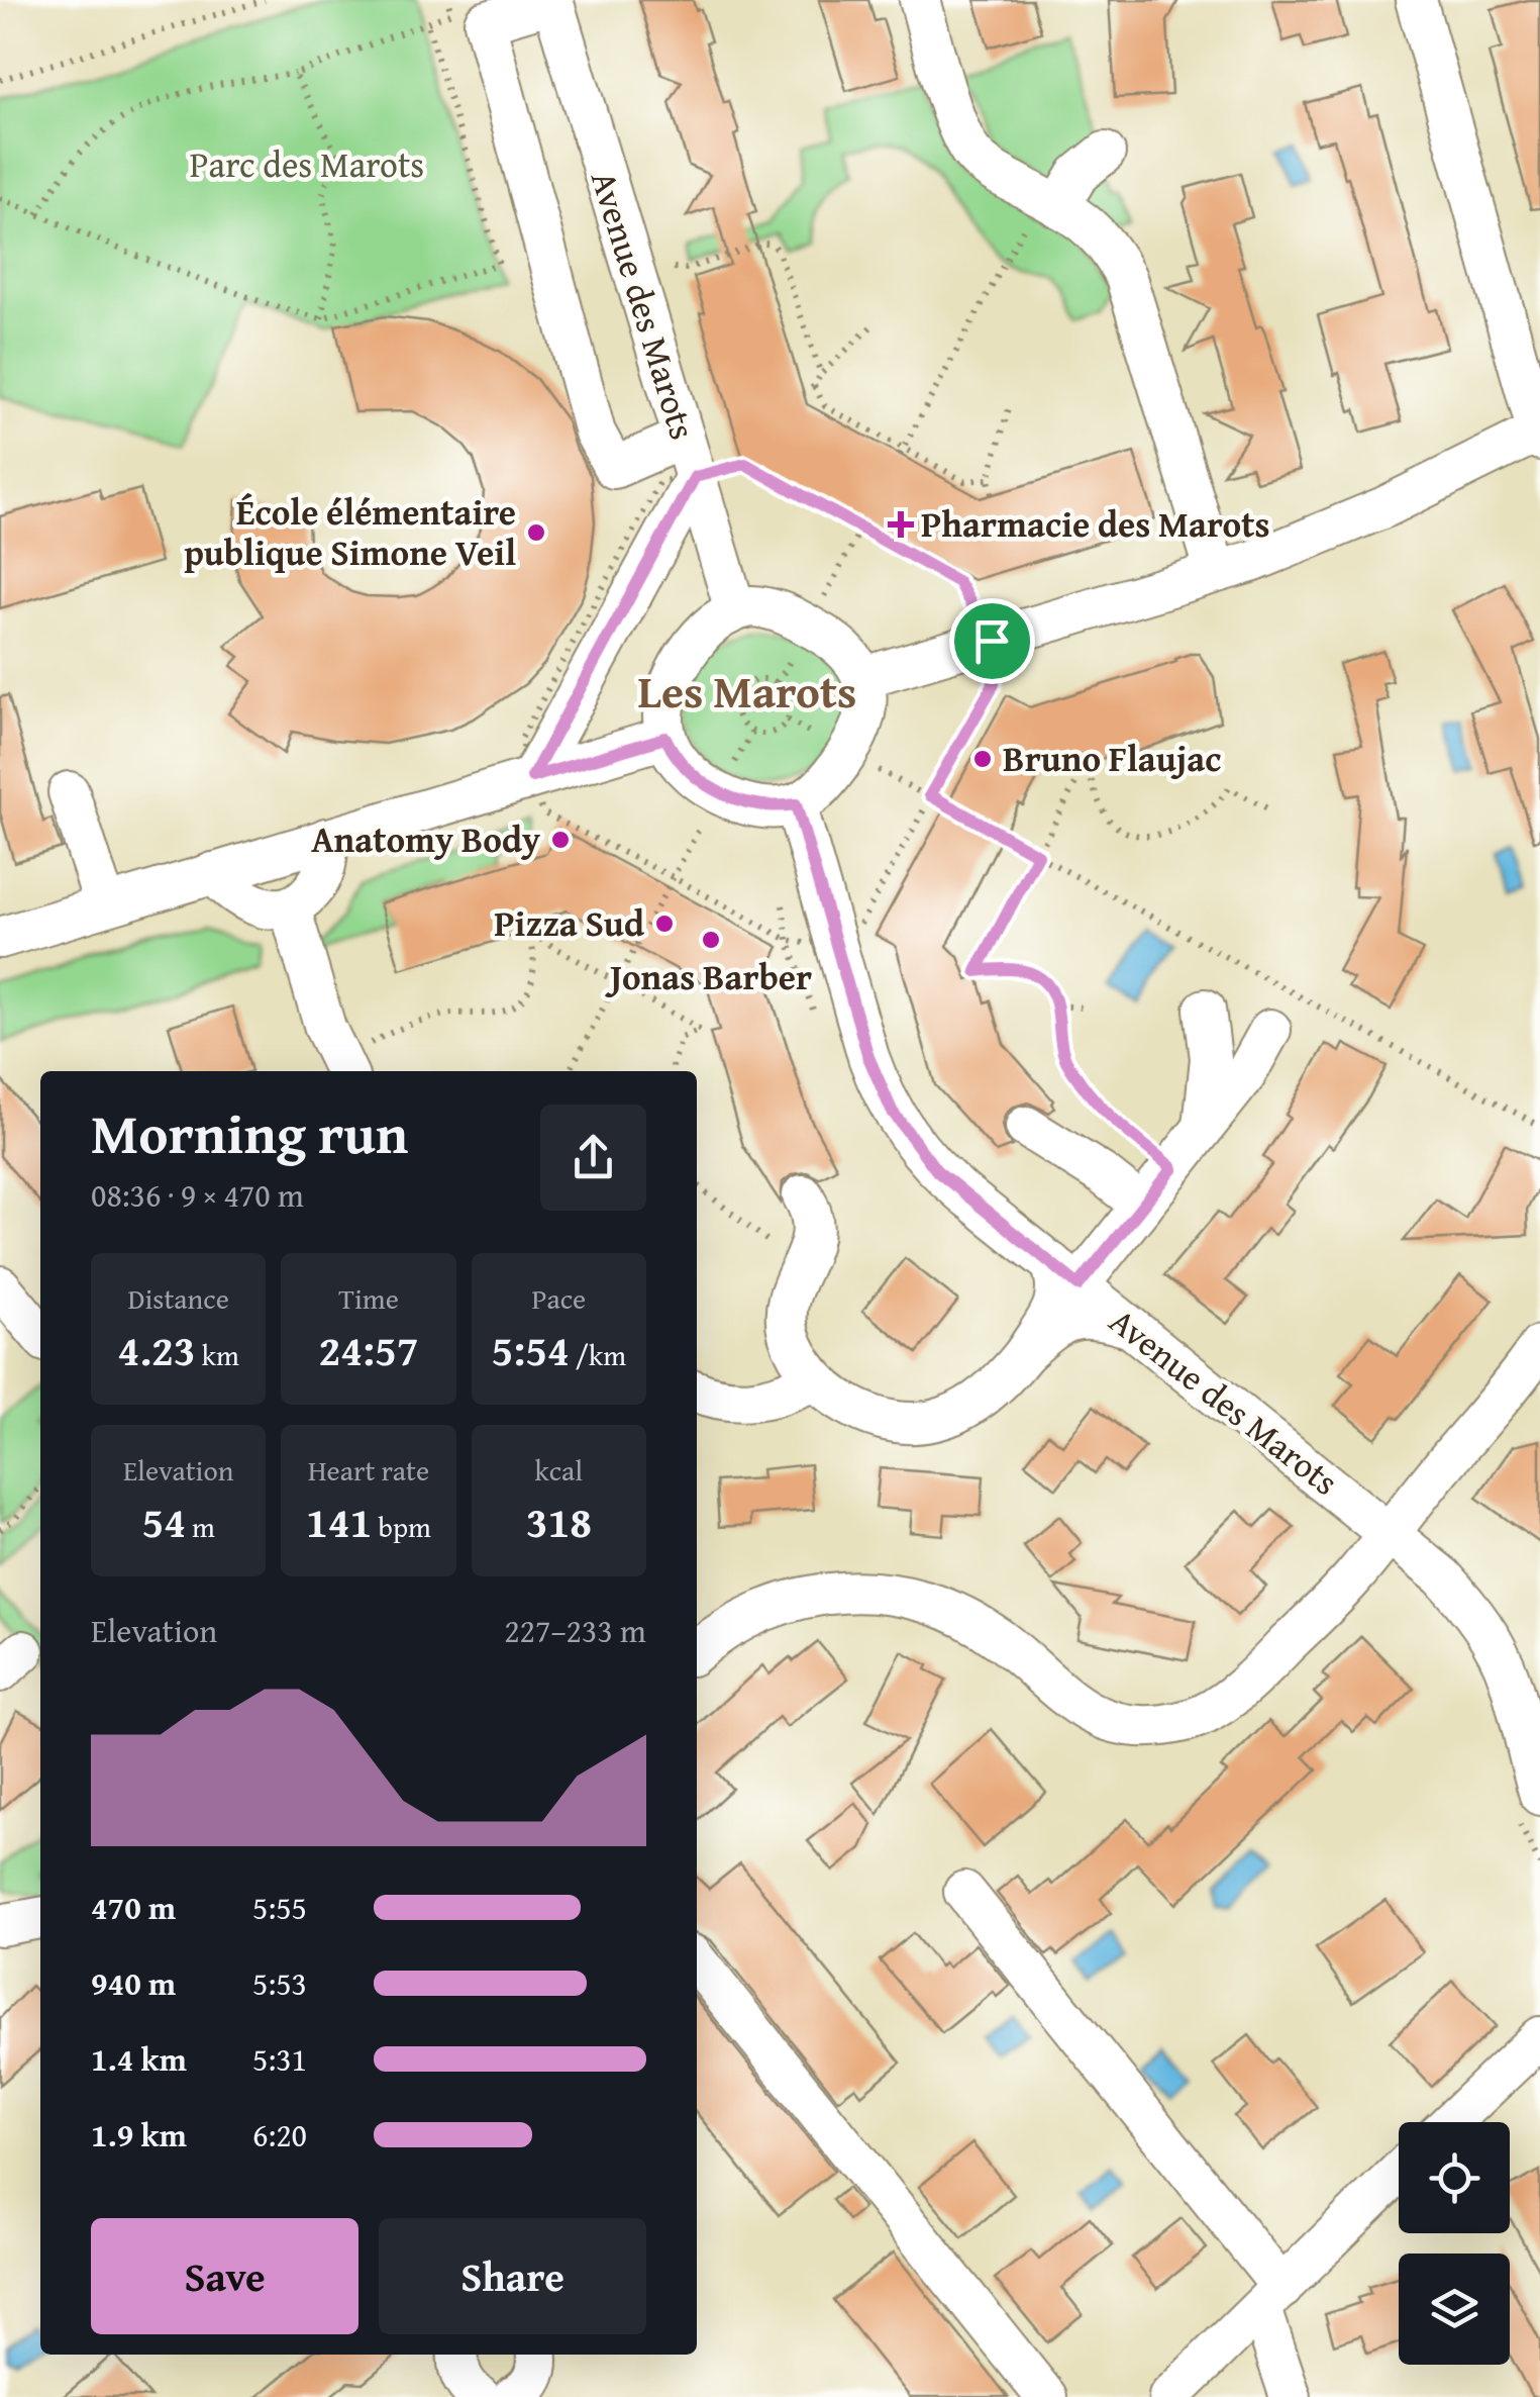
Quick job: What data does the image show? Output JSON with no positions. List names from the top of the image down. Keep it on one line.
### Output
{"streets":{"street":["Avenue des Marots"]},"districts":["Les Marots"],"parks":["Parc des Marots"],"places":{"health":["Pharmacie des Marots"],"other":["École élémentaire publique Simone Veil","Bruno Flaujac","Anatomy Body","Pizza Sud","Jonas Barber"]},"page":{"heading":["Morning run","08:36 · 9 × 470 m"],"stats":[["Distance","4.23 km"],["Time","24:57"],["Pace","5:54 /km"],["Elevation","54 m"],["Heart rate","141 bpm"],["kcal","318"]],"chart":["Elevation","227–233 m"],"list":[{"name":"470 m","note":"5:55"},{"name":"940 m","note":"5:53"},{"name":"1.4 km","note":"5:31"},{"name":"1.9 km","note":"6:20"}],"buttons":["Save","Share"]}}
